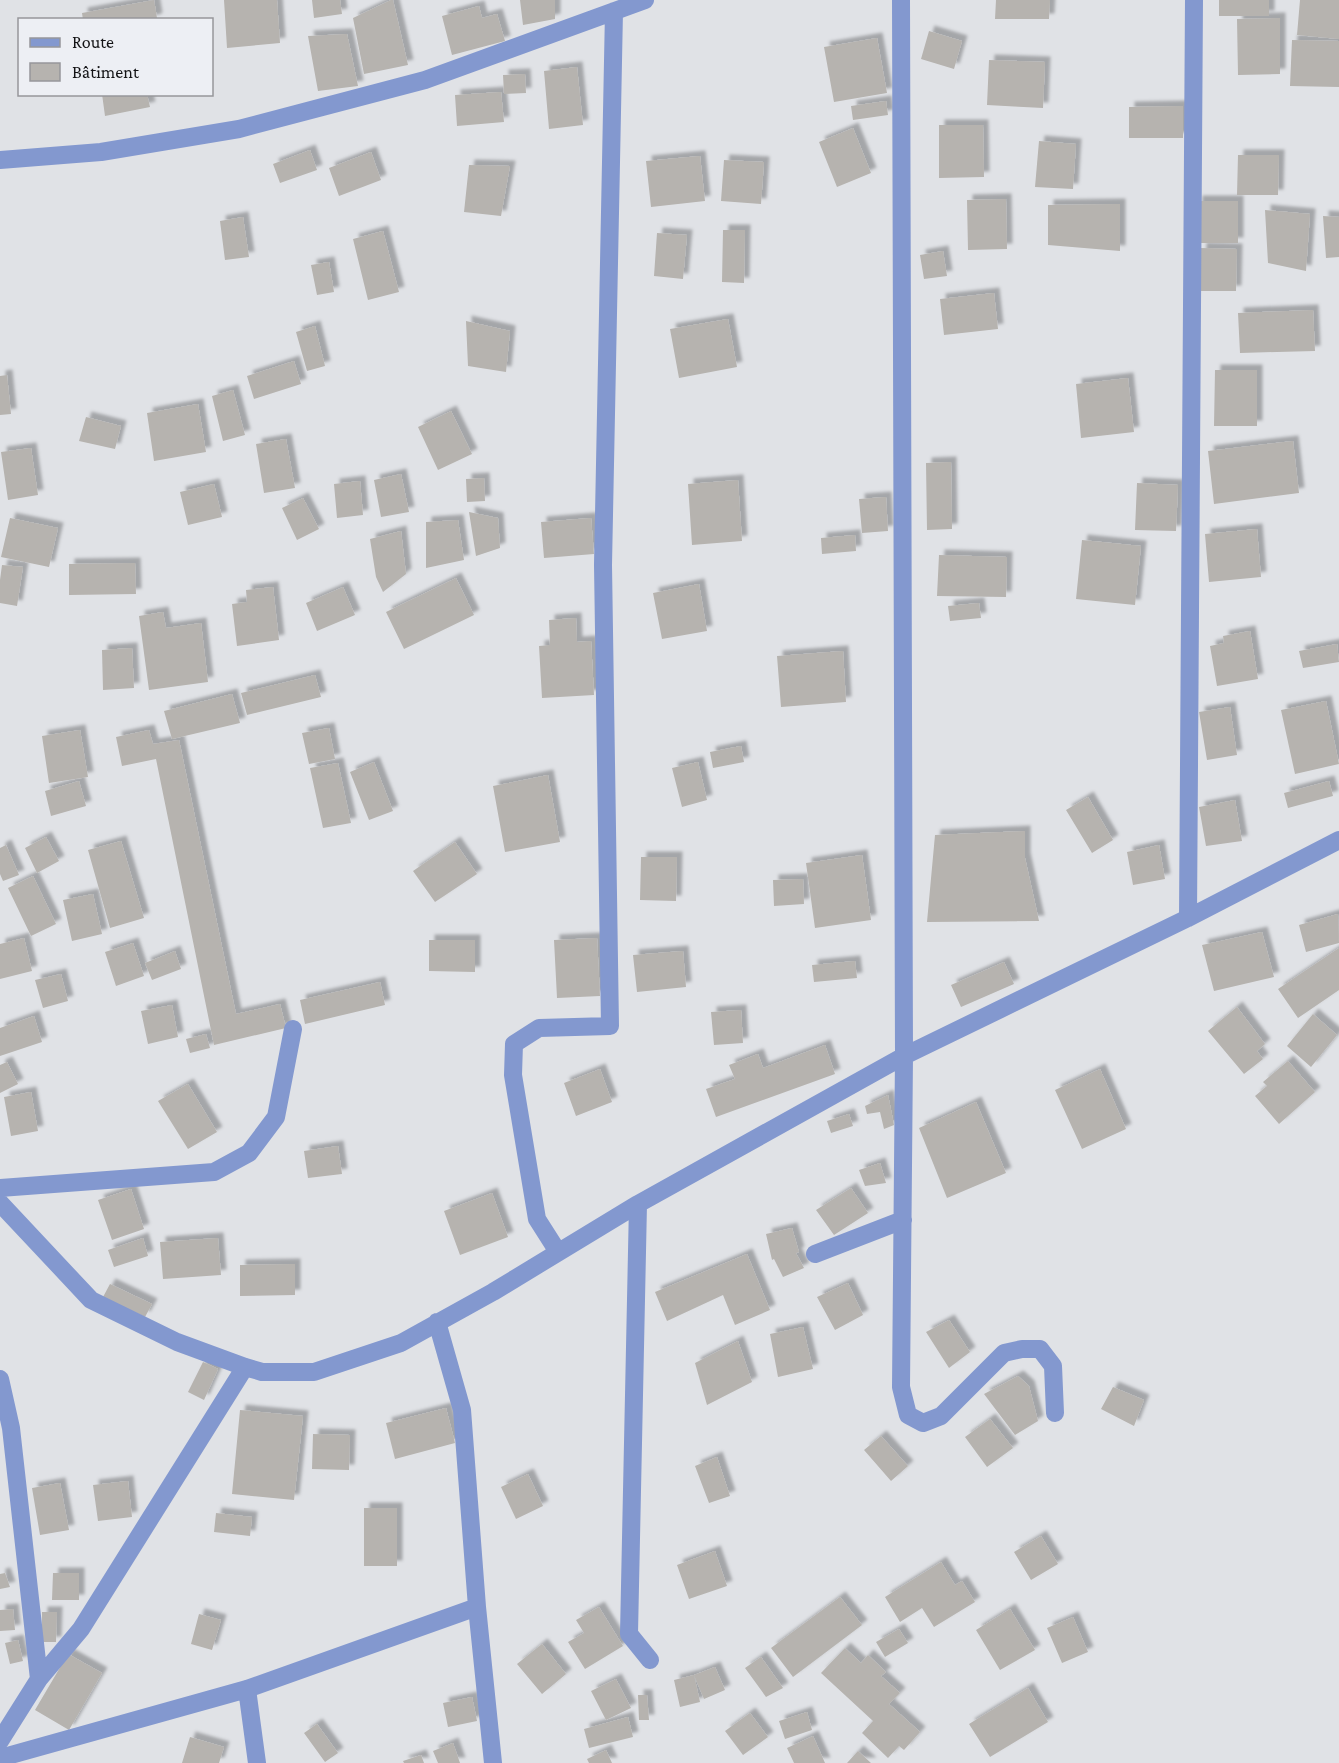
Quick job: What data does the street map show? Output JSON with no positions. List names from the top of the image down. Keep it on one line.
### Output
{"legend":["Route","Bâtiment"]}
